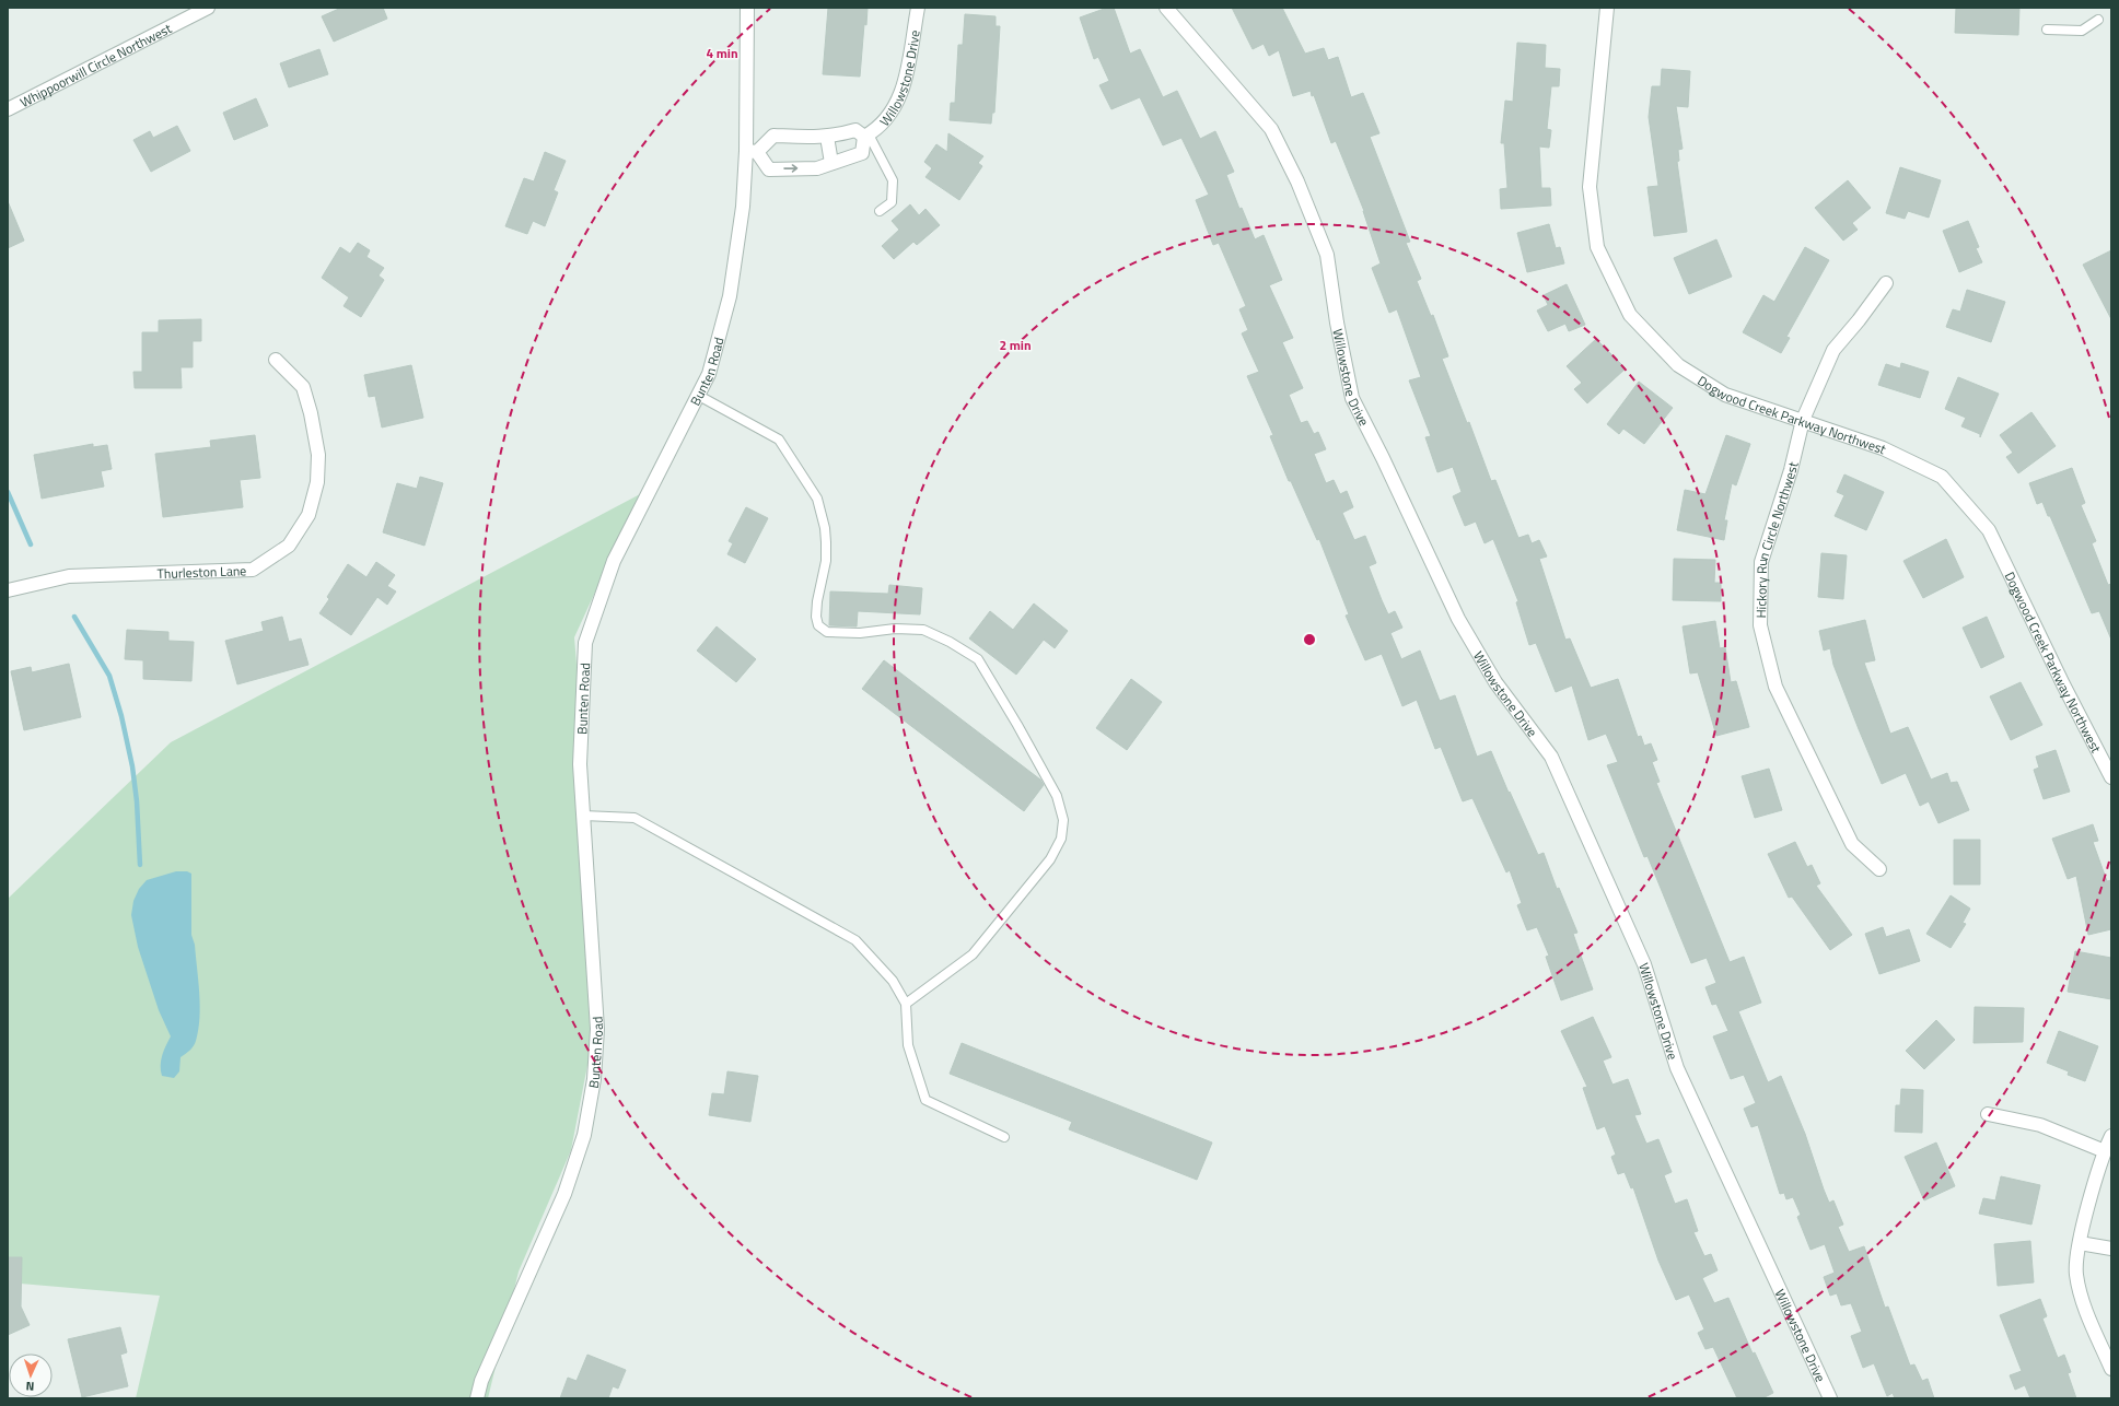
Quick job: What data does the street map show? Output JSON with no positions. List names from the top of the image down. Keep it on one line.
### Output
{"streets":{"street":["Whippoorwill Circle Northwest","Willowstone Drive","Bunten Road","Dogwood Creek Parkway Northwest","Hickory Run Circle Northwest","Thurleston Lane"]},"crossings":[["Willowstone Drive","Bunten Road"],["Dogwood Creek Parkway Northwest","Hickory Run Circle Northwest"]],"north":"bottom","rings":["4 min","2 min"]}
